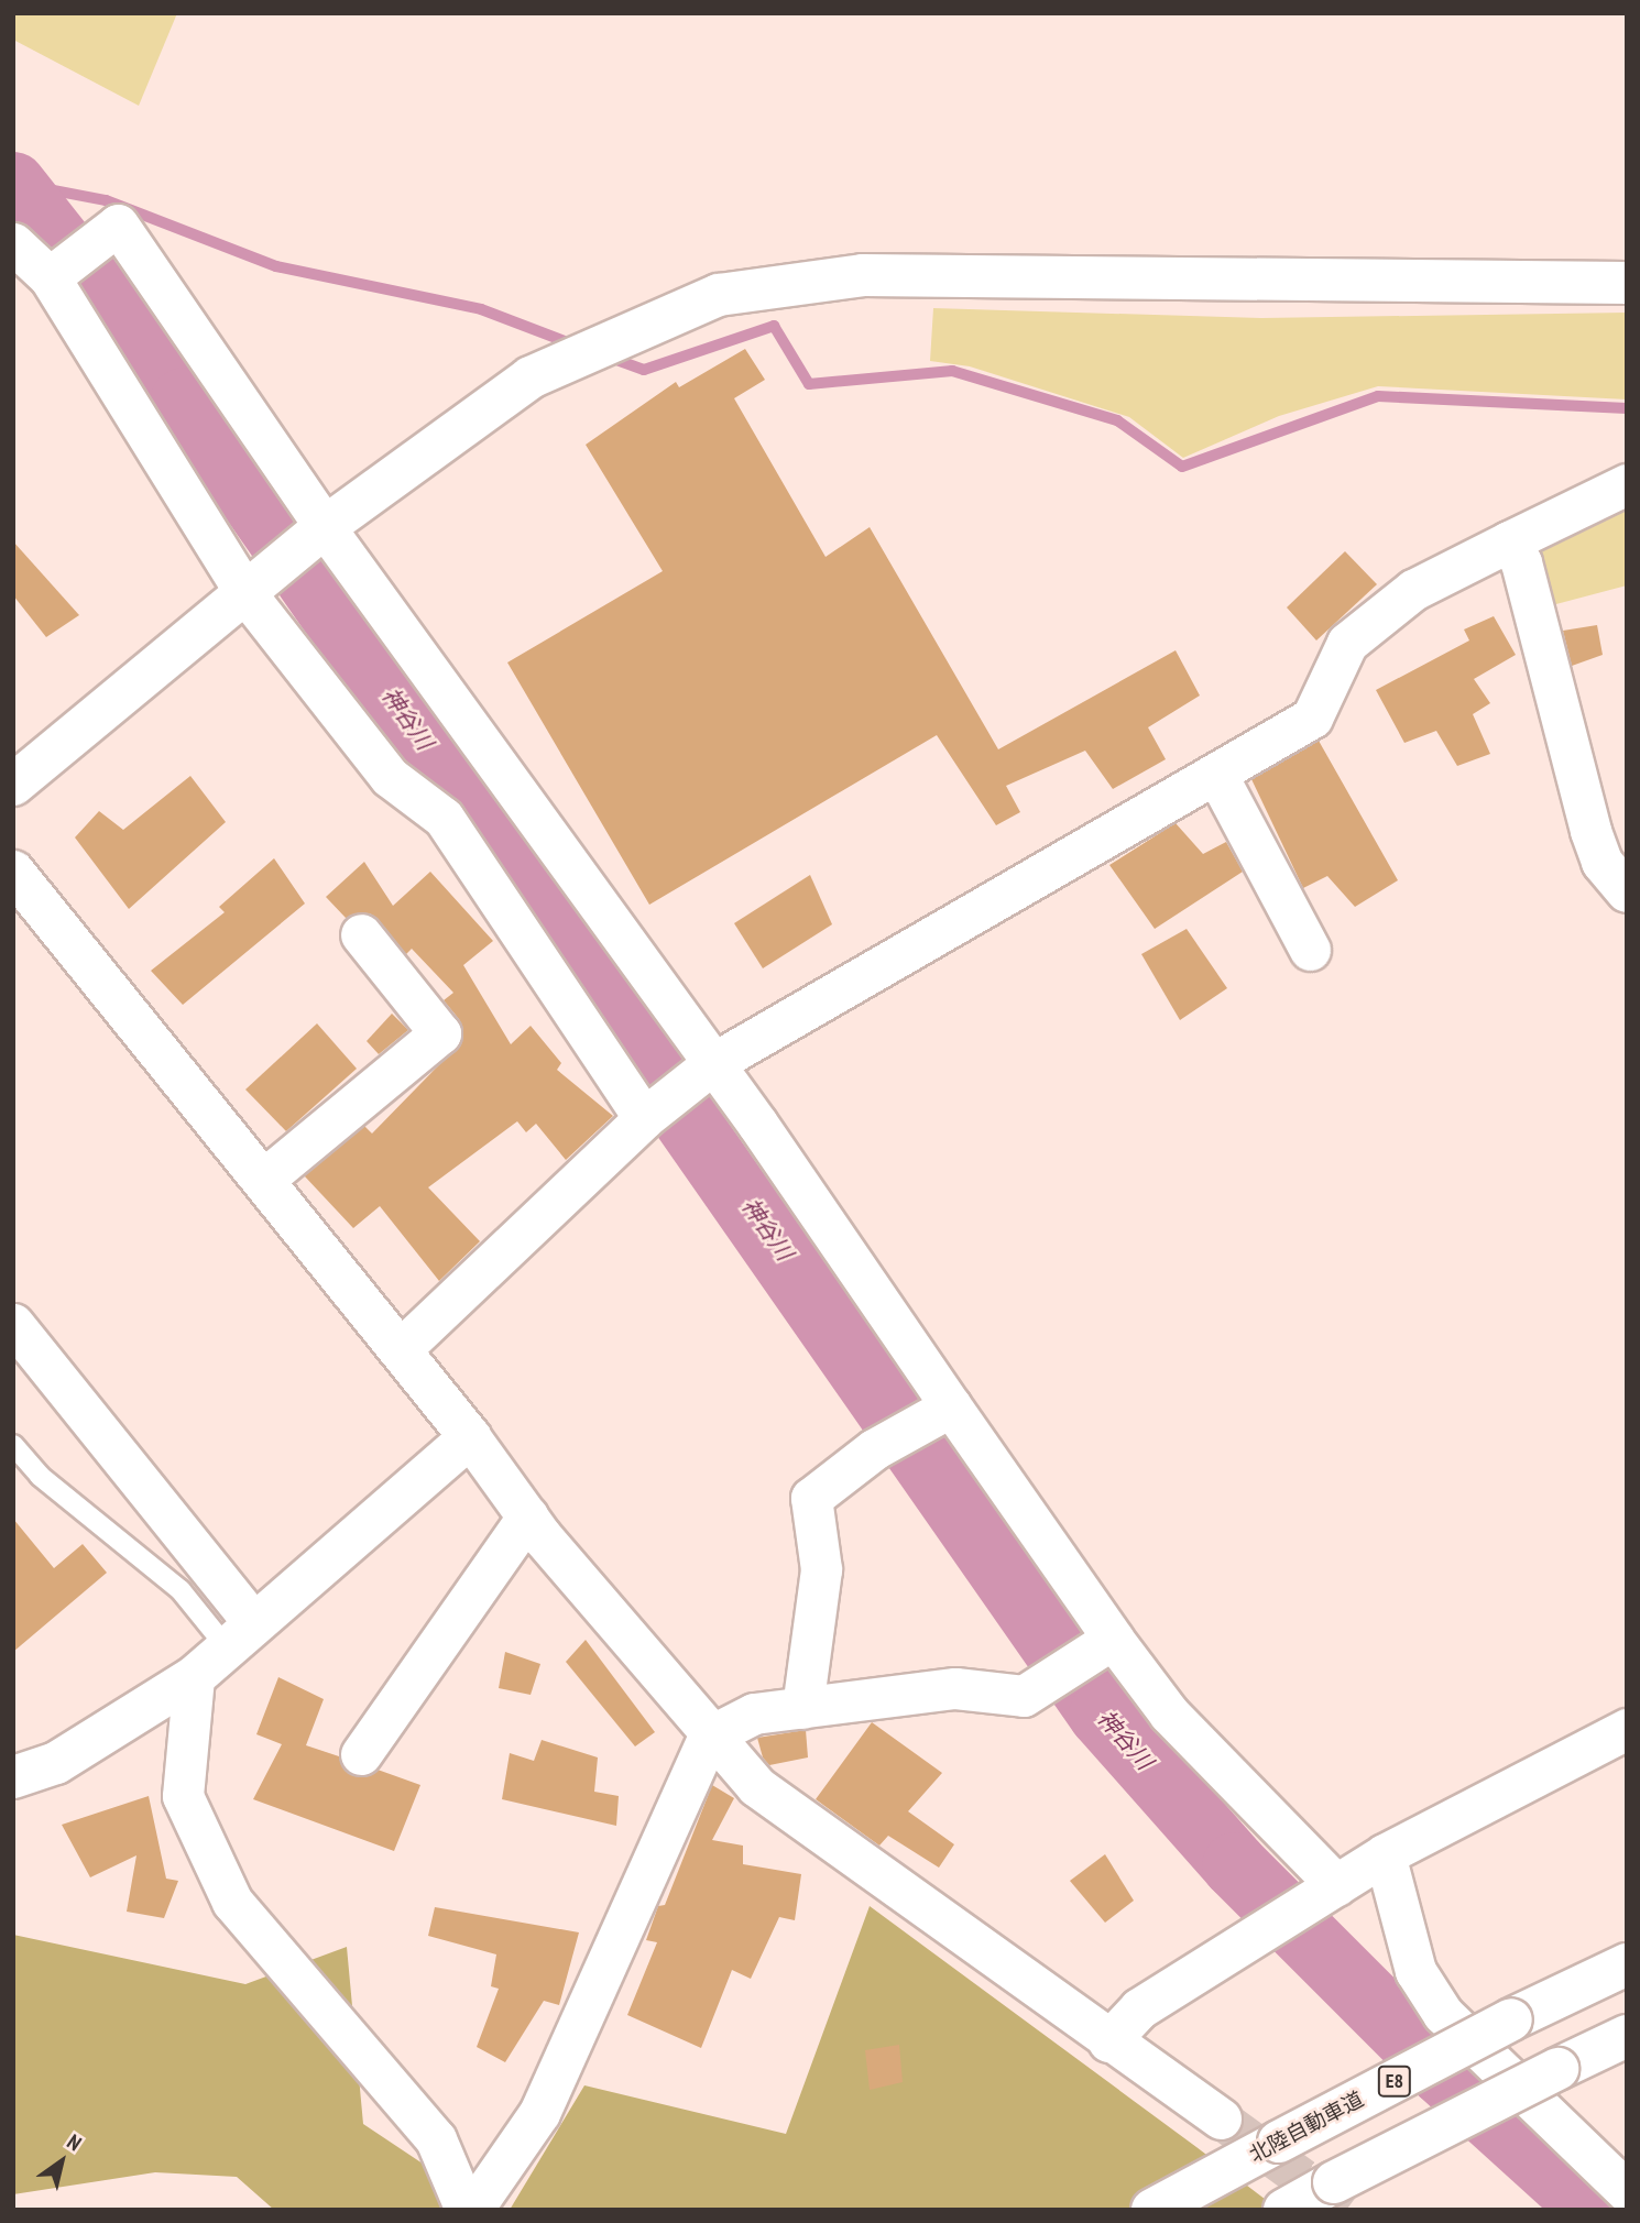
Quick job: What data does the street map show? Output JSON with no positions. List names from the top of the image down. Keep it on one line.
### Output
{"streets":{"main road":["E8","北陸自動車道"]},"water":["神谷川"],"north":"top right"}
